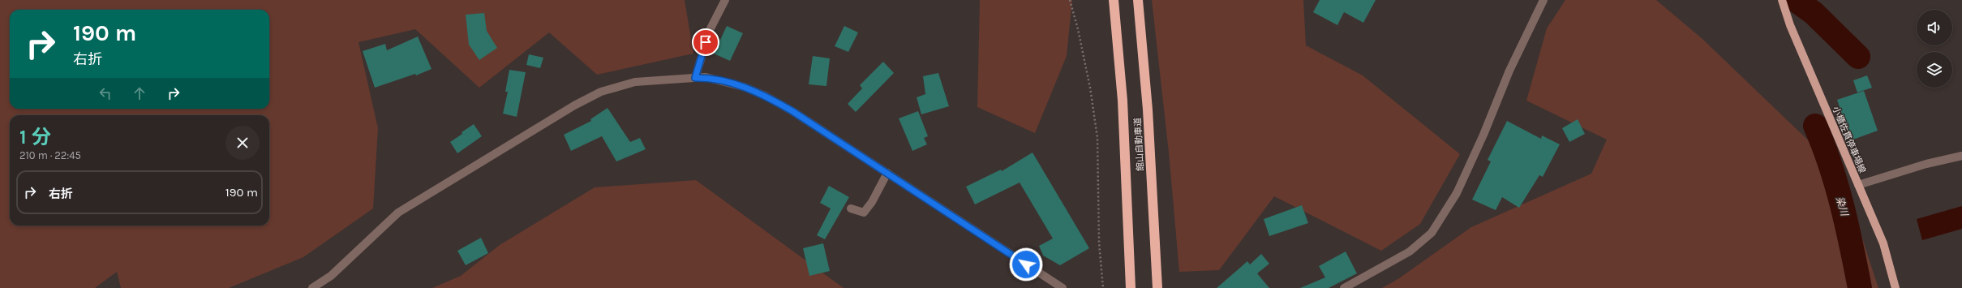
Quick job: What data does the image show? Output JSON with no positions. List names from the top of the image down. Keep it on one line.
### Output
{"streets":{"highway":["館山自動車道"],"main road":["小櫃佐貫停車場線"]},"water":["染川"],"page":{"turn":["190 m","右折"],"heading":["1 分","210 m · 22:45"],"list":[{"name":"右折","value":"190 m"}]}}
